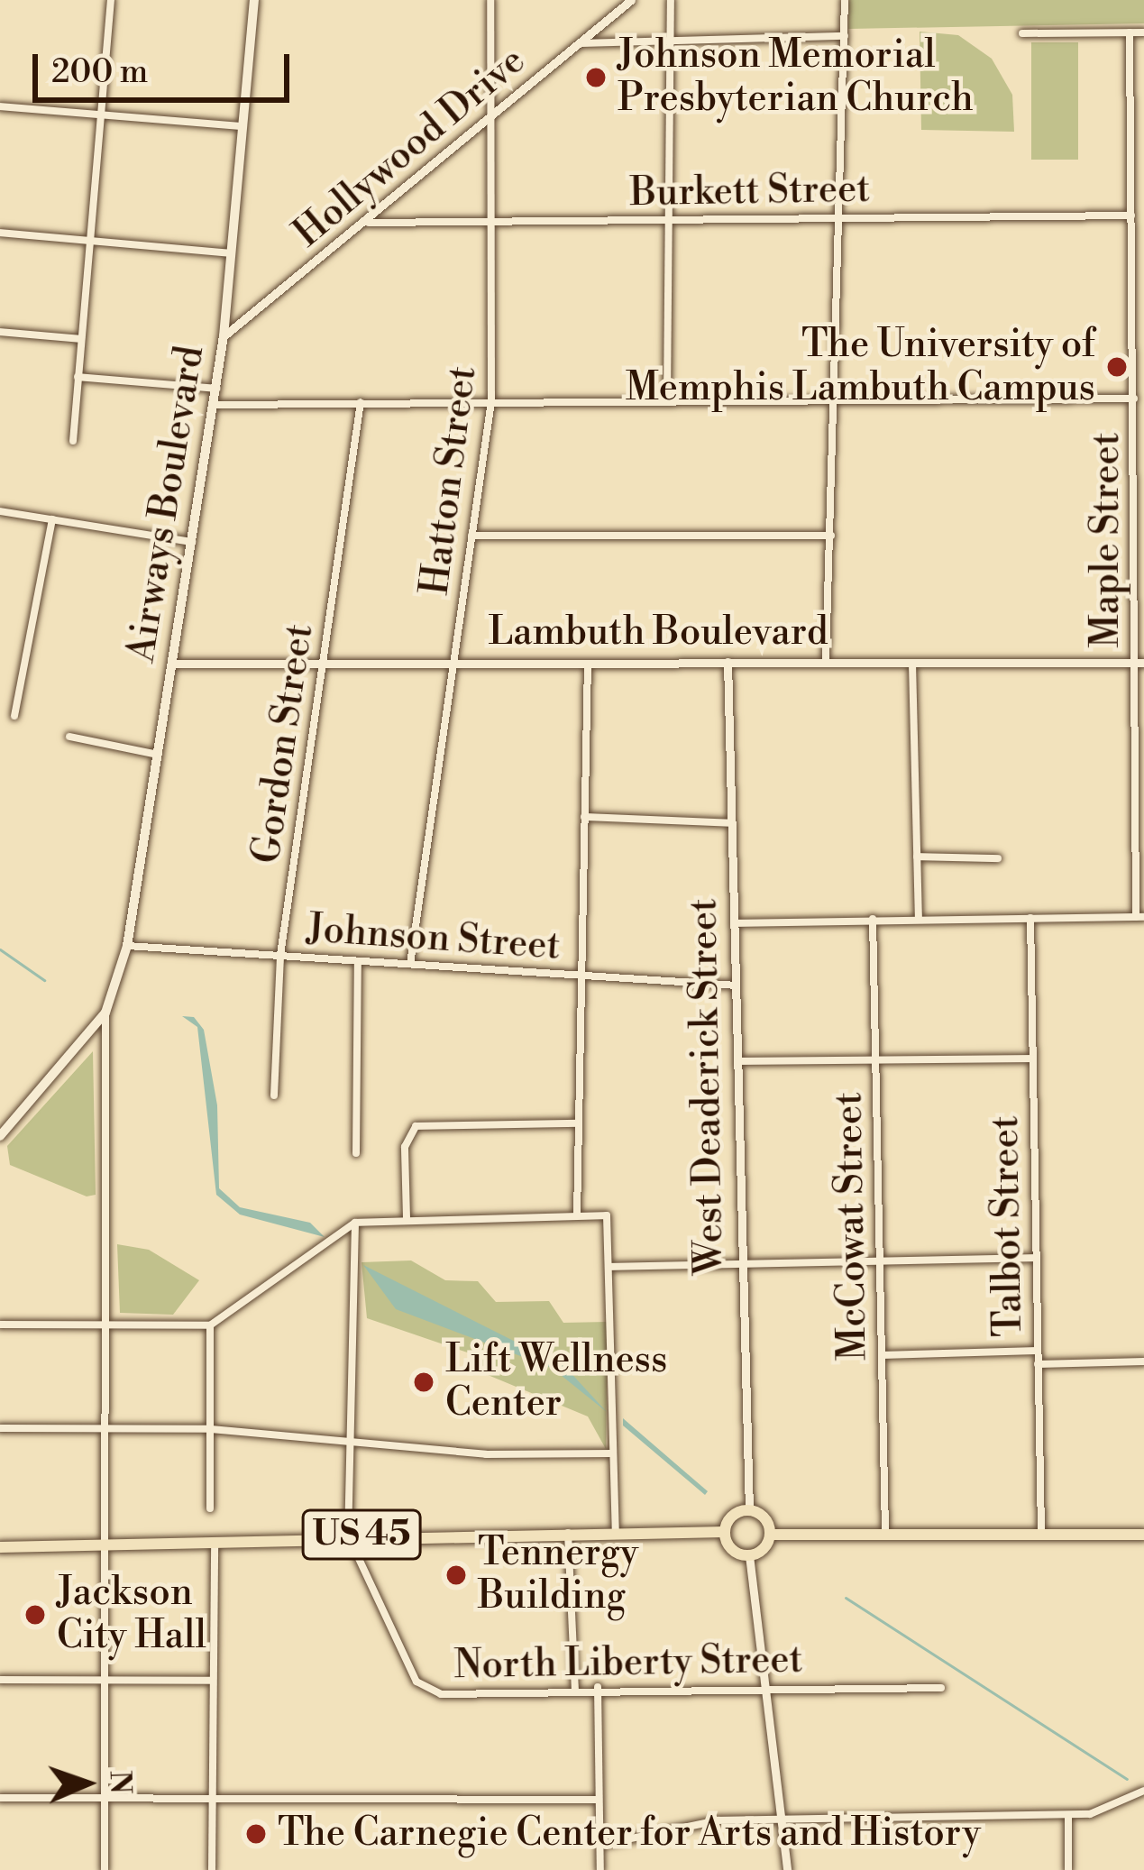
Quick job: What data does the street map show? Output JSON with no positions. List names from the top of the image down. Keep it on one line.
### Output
{"streets":{"main road":["Airways Boulevard","US 45"],"street":["Hollywood Drive","Burkett Street","Hatton Street","Maple Street","Lambuth Boulevard","Gordon Street","Johnson Street","West Deaderick Street","McCowat Street","Talbot Street","North Liberty Street"]},"crossings":[["Hollywood Drive","Burkett Street"],["Hollywood Drive","Hatton Street"],["Hollywood Drive","Airways Boulevard"],["Burkett Street","Hatton Street"],["Burkett Street","Maple Street"],["Hatton Street","Lambuth Boulevard"],["Hatton Street","Johnson Street"],["Airways Boulevard","Lambuth Boulevard"],["Airways Boulevard","Johnson Street"],["Maple Street","Lambuth Boulevard"],["Lambuth Boulevard","Gordon Street"],["Lambuth Boulevard","West Deaderick Street"],["Gordon Street","Johnson Street"],["Johnson Street","West Deaderick Street"],["US 45","North Liberty Street"]],"places":["Johnson Memorial Presbyterian Church","The University of Memphis Lambuth Campus","Lift Wellness Center","Tennergy Building","Jackson City Hall","The Carnegie Center for Arts and History"],"scale_bar":"200 m","north":"right"}
